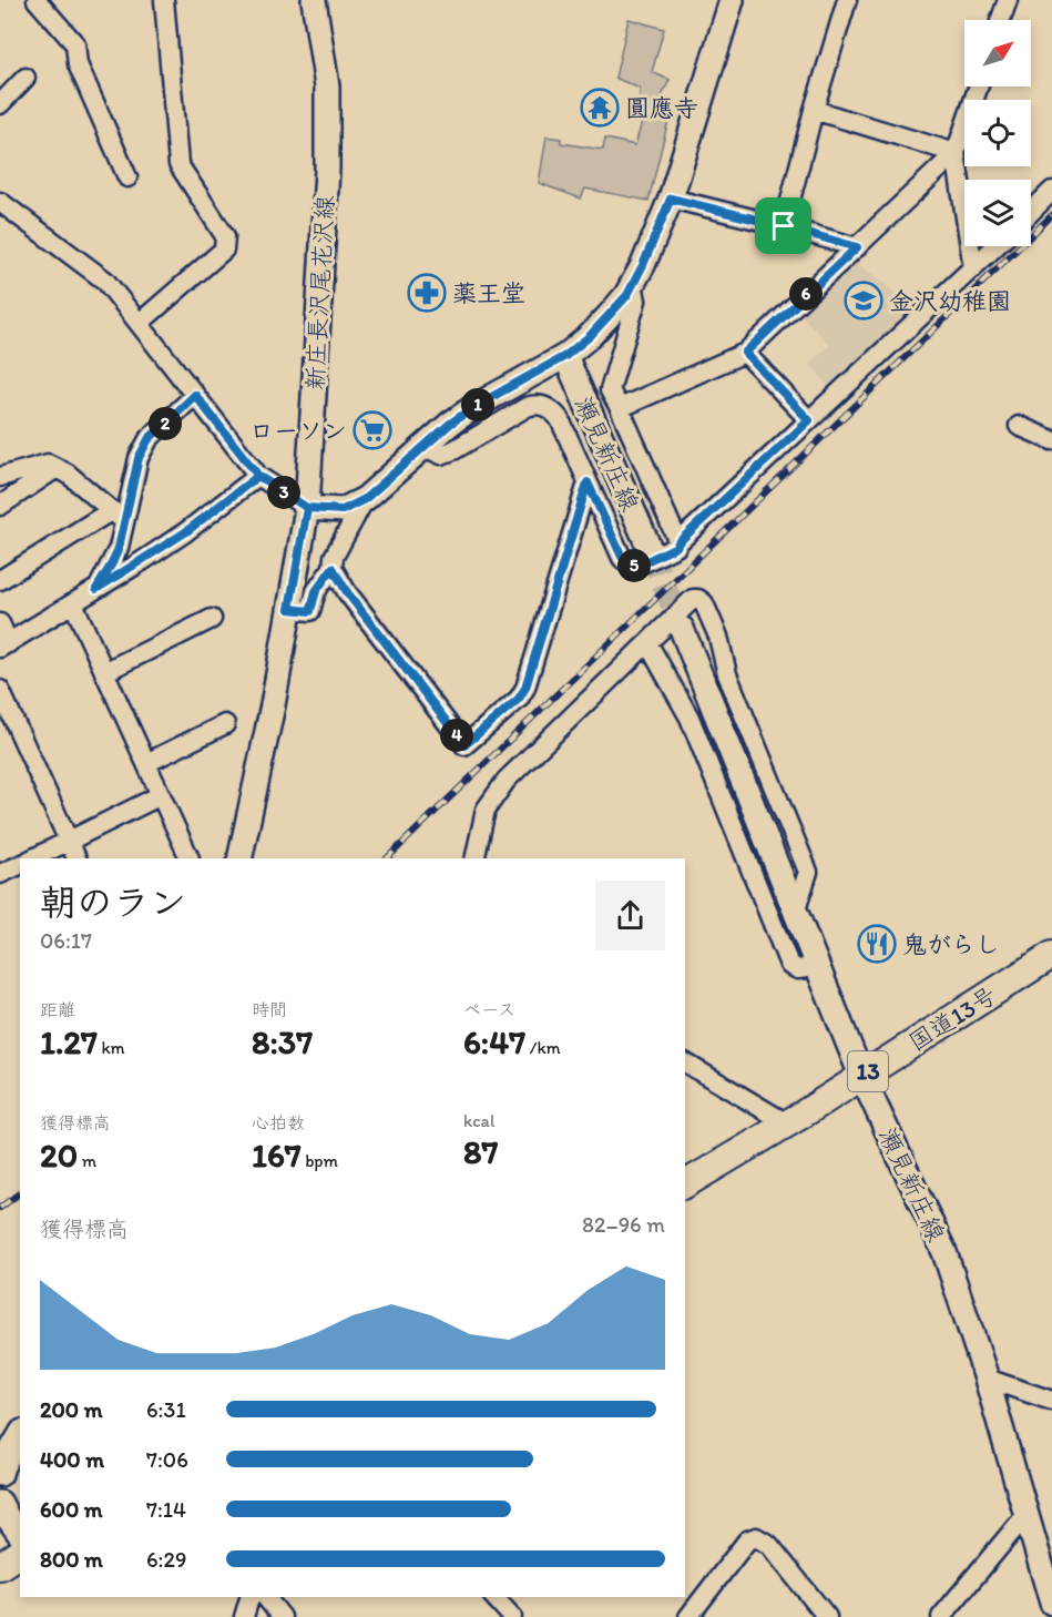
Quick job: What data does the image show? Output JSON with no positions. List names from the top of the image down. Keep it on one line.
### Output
{"streets":{"highway":["国道13号","13"],"main road":["新庄長沢尾花沢線","瀬見新庄線"]},"crossings":[["瀬見新庄線","国道13号"]],"places":{"temple":["圓應寺"],"pharmacy":["薬王堂"],"school or university":["金沢幼稚園"],"supermarket":["ローソン"],"restaurant":["鬼がらし"]},"north":"top right","page":{"pins":["6","1","2","3","5","4"],"heading":["朝のラン","06:17"],"stats":[["距離","1.27 km"],["時間","8:37"],["ペース","6:47 /km"],["獲得標高","20 m"],["心拍数","167 bpm"],["kcal","87"]],"chart":["獲得標高","82–96 m"],"list":[{"name":"200 m","note":"6:31"},{"name":"400 m","note":"7:06"},{"name":"600 m","note":"7:14"},{"name":"800 m","note":"6:29"}]}}
